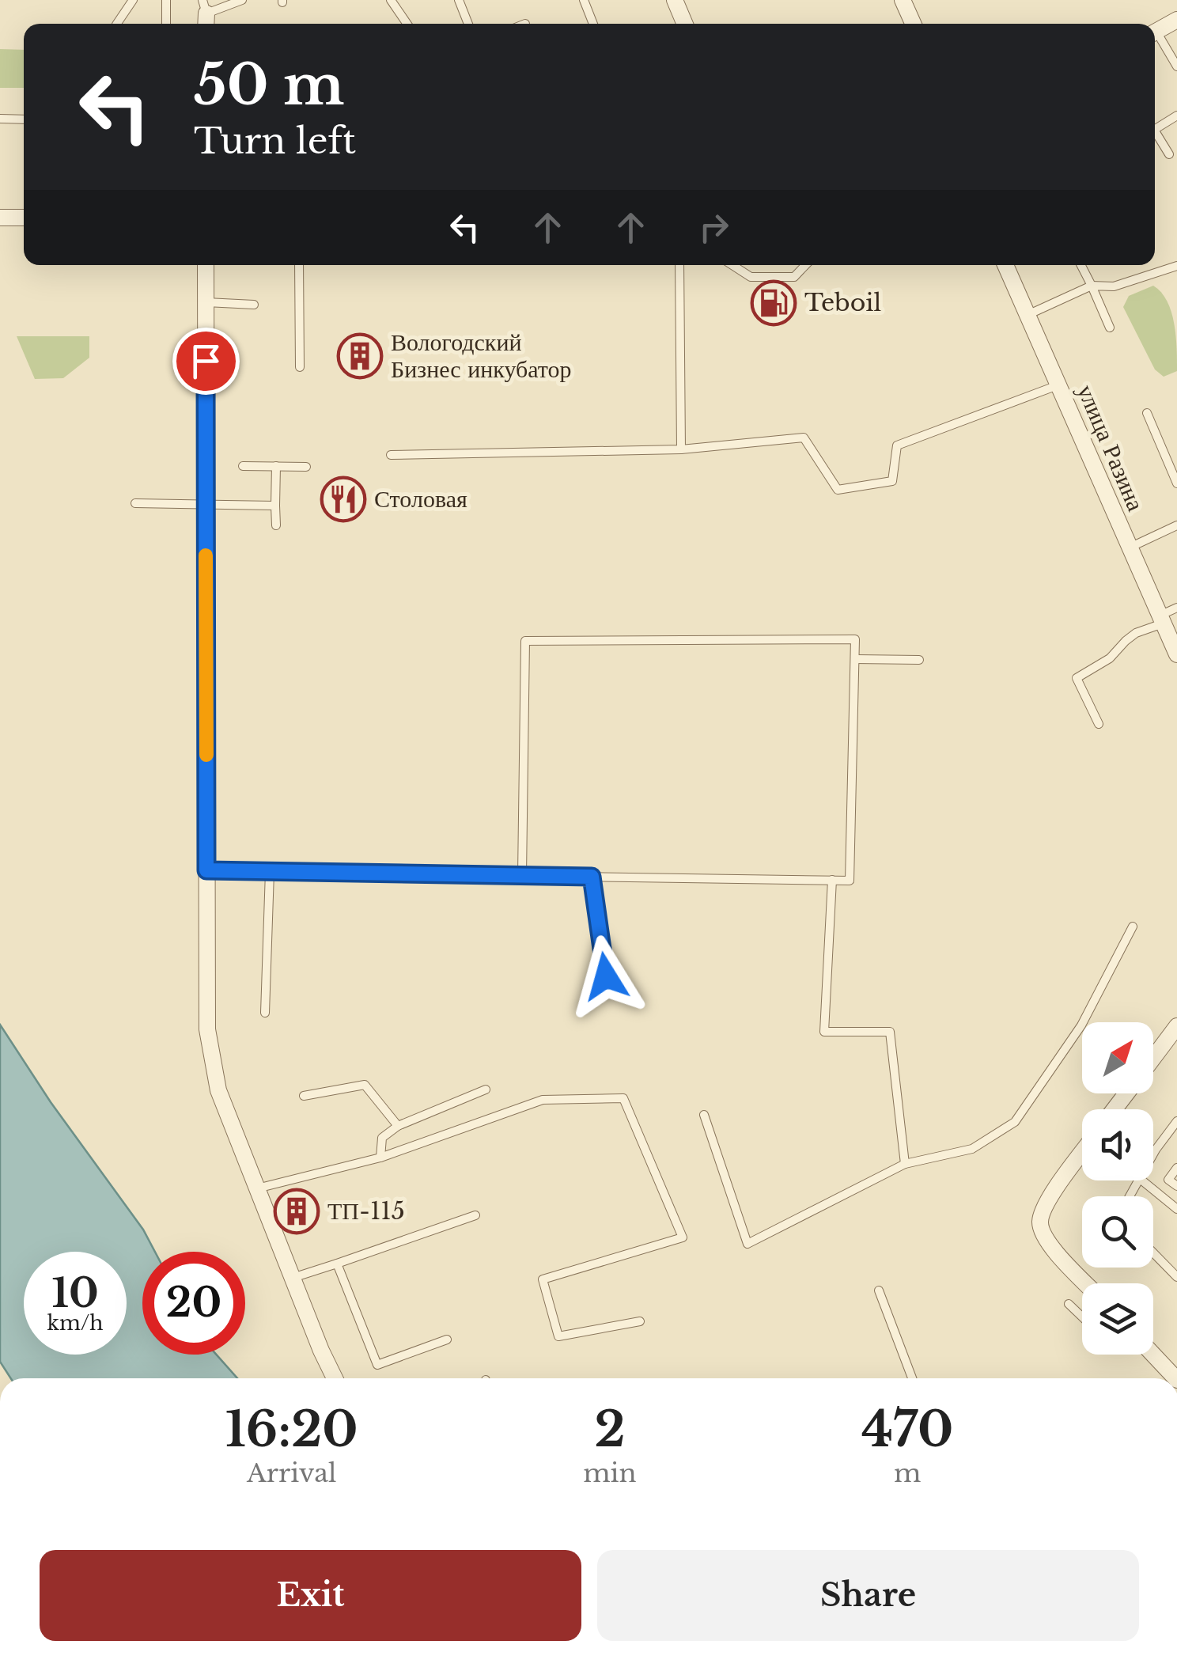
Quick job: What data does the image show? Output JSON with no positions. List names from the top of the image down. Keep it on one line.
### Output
{"streets":{"street":["улица Разина"]},"places":{"fuel station":["Teboil"],"building":["Вологодский Бизнес инкубатор","ТП-115"],"restaurant":["Столовая"]},"north":"top right","page":{"turn":["50 m","Turn left"],"speed":"10 km/h","limit":"20","eta":["16:20","Arrival","2","min","470","m"],"buttons":["Exit","Share"]}}
